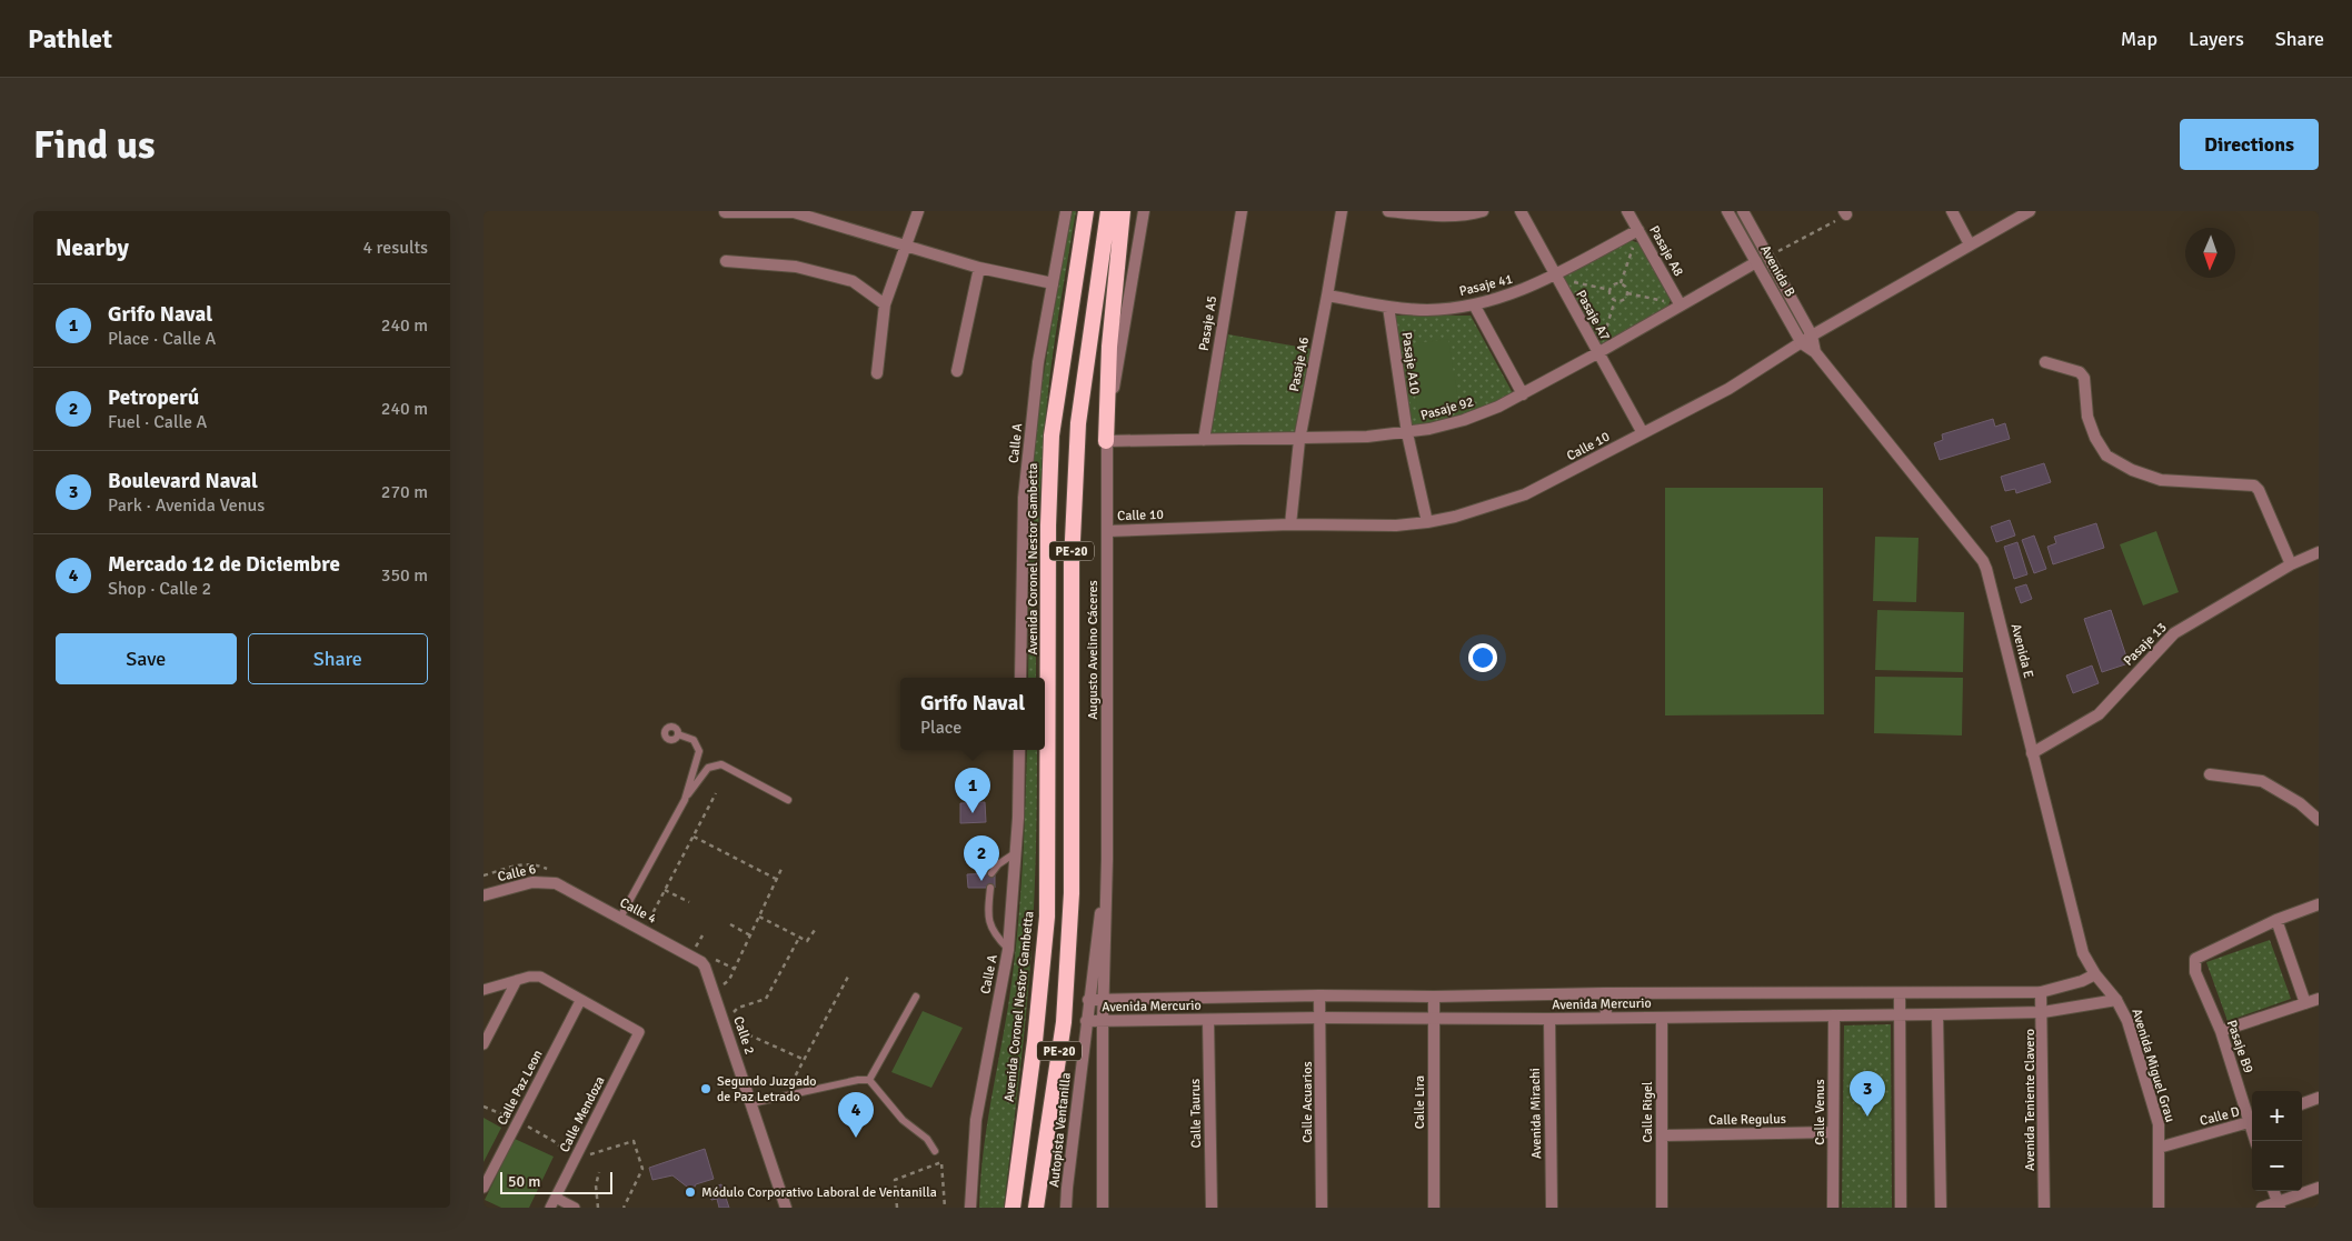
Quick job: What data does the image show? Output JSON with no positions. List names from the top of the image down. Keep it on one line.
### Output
{"streets":{"highway":["PE-20","Avenida Coronel Nestor Gambetta"],"street":["Pasaje A8","Avenida B","Pasaje 41","Pasaje A7","Pasaje A5","Pasaje A10","Pasaje A6","Pasaje 92","Calle A","Calle 10","Pasaje 13","Augusto Avelino Cáceres","Avenida E","Calle 6","Calle 4","Avenida Mercurio","Calle 2","Pasaje B9","Avenida Miguel Grau","Calle Paz Leon","Avenida Teniente Clavero","Calle Acuarios","Calle Lira","Calle Rigel","Calle Venus","Calle Taurus","Avenida Mirachi","Calle Mendoza","Calle D","Calle Regulus","Autopista Ventanilla"]},"crossings":[["Pasaje A8","Pasaje 41"],["Pasaje A8","Pasaje 92"],["Avenida B","Pasaje 92"],["Avenida B","Calle 10"],["Avenida B","Avenida E"],["Pasaje 41","Pasaje A7"],["Pasaje 41","Pasaje A10"],["Pasaje 41","Pasaje A6"],["Pasaje A7","Pasaje 92"],["Pasaje A7","Calle 10"],["Pasaje A5","Pasaje 92"],["Pasaje A10","Pasaje 92"],["Pasaje A10","Calle 10"],["Pasaje A6","Pasaje 92"],["Pasaje A6","Calle 10"],["Pasaje 92","Augusto Avelino Cáceres"],["Calle 10","Augusto Avelino Cáceres"],["Calle 10","Avenida E"],["Pasaje 13","Avenida E"],["Augusto Avelino Cáceres","Avenida Mercurio"],["Augusto Avelino Cáceres","Autopista Ventanilla"],["Avenida E","Avenida Mercurio"],["Avenida E","Avenida Miguel Grau"],["Calle 6","Calle 4"],["Calle 4","Calle 2"],["Avenida Mercurio","Avenida Miguel Grau"],["Avenida Mercurio","Avenida Teniente Clavero"],["Avenida Mercurio","Calle Acuarios"],["Avenida Mercurio","Calle Lira"],["Avenida Mercurio","Calle Rigel"],["Avenida Mercurio","Calle Venus"],["Avenida Mercurio","Calle Taurus"],["Avenida Mercurio","Avenida Mirachi"],["Avenida Mercurio","Autopista Ventanilla"],["Pasaje B9","Calle D"],["Avenida Miguel Grau","Calle D"],["Calle Paz Leon","Calle Mendoza"],["Calle Rigel","Calle Regulus"],["Calle Venus","Calle Regulus"]],"places":["Segundo Juzgado de Paz Letrado","Módulo Corporativo Laboral de Ventanilla"],"scale_bar":"50 m","north":"bottom","page":{"header":"Pathlet","nav":["Map","Layers","Share"],"buttons":["Directions",["Save","Share"]],"title":"Find us","heading":["Nearby","4 results"],"list":[{"mark":"1","name":"Grifo Naval","note":"Place · Calle A","value":"240 m"},{"mark":"2","name":"Petroperú","note":"Fuel · Calle A","value":"240 m"},{"mark":"3","name":"Boulevard Naval","note":"Park · Avenida Venus","value":"270 m"},{"mark":"4","name":"Mercado 12 de Diciembre","note":"Shop · Calle 2","value":"350 m"}],"popup":["Grifo Naval","Place"],"pins":["1","2","3","4"],"map_buttons":["+","−"],"scale":"50 m"}}
